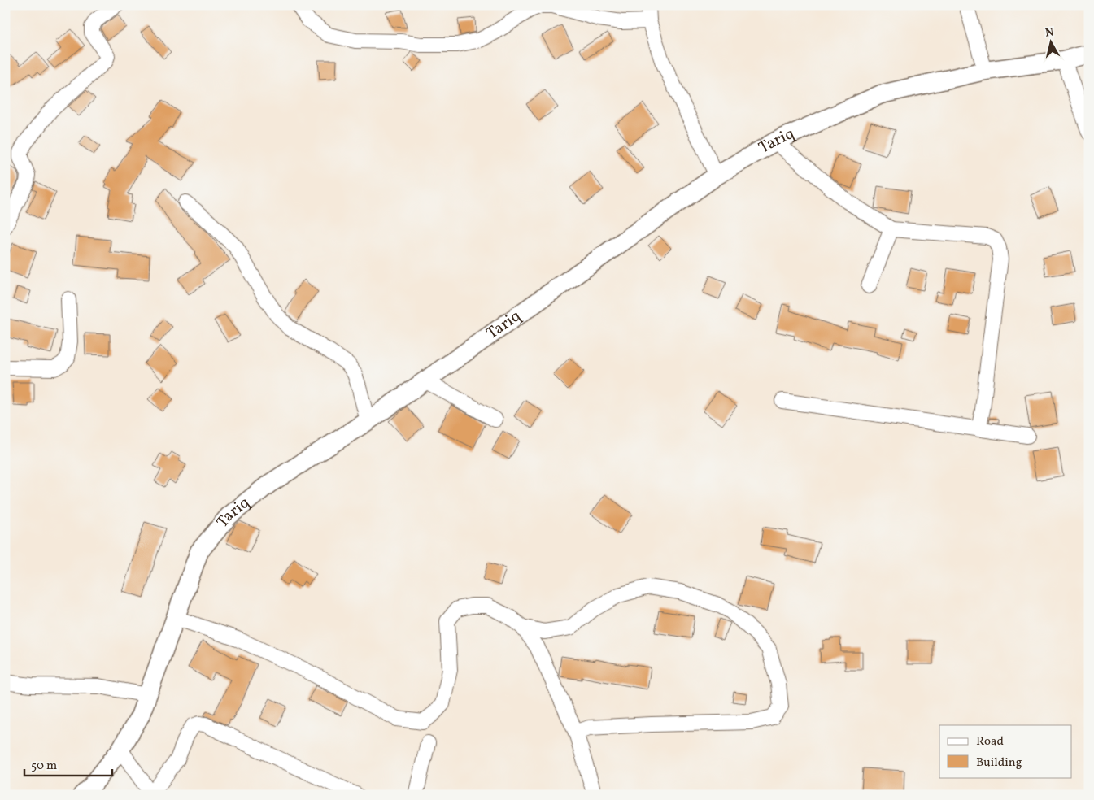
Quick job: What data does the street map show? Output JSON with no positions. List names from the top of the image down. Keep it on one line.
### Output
{"streets":{"main road":["Tariq"]},"legend":["Road","Building"],"scale_bar":"50 m","north":"top"}
